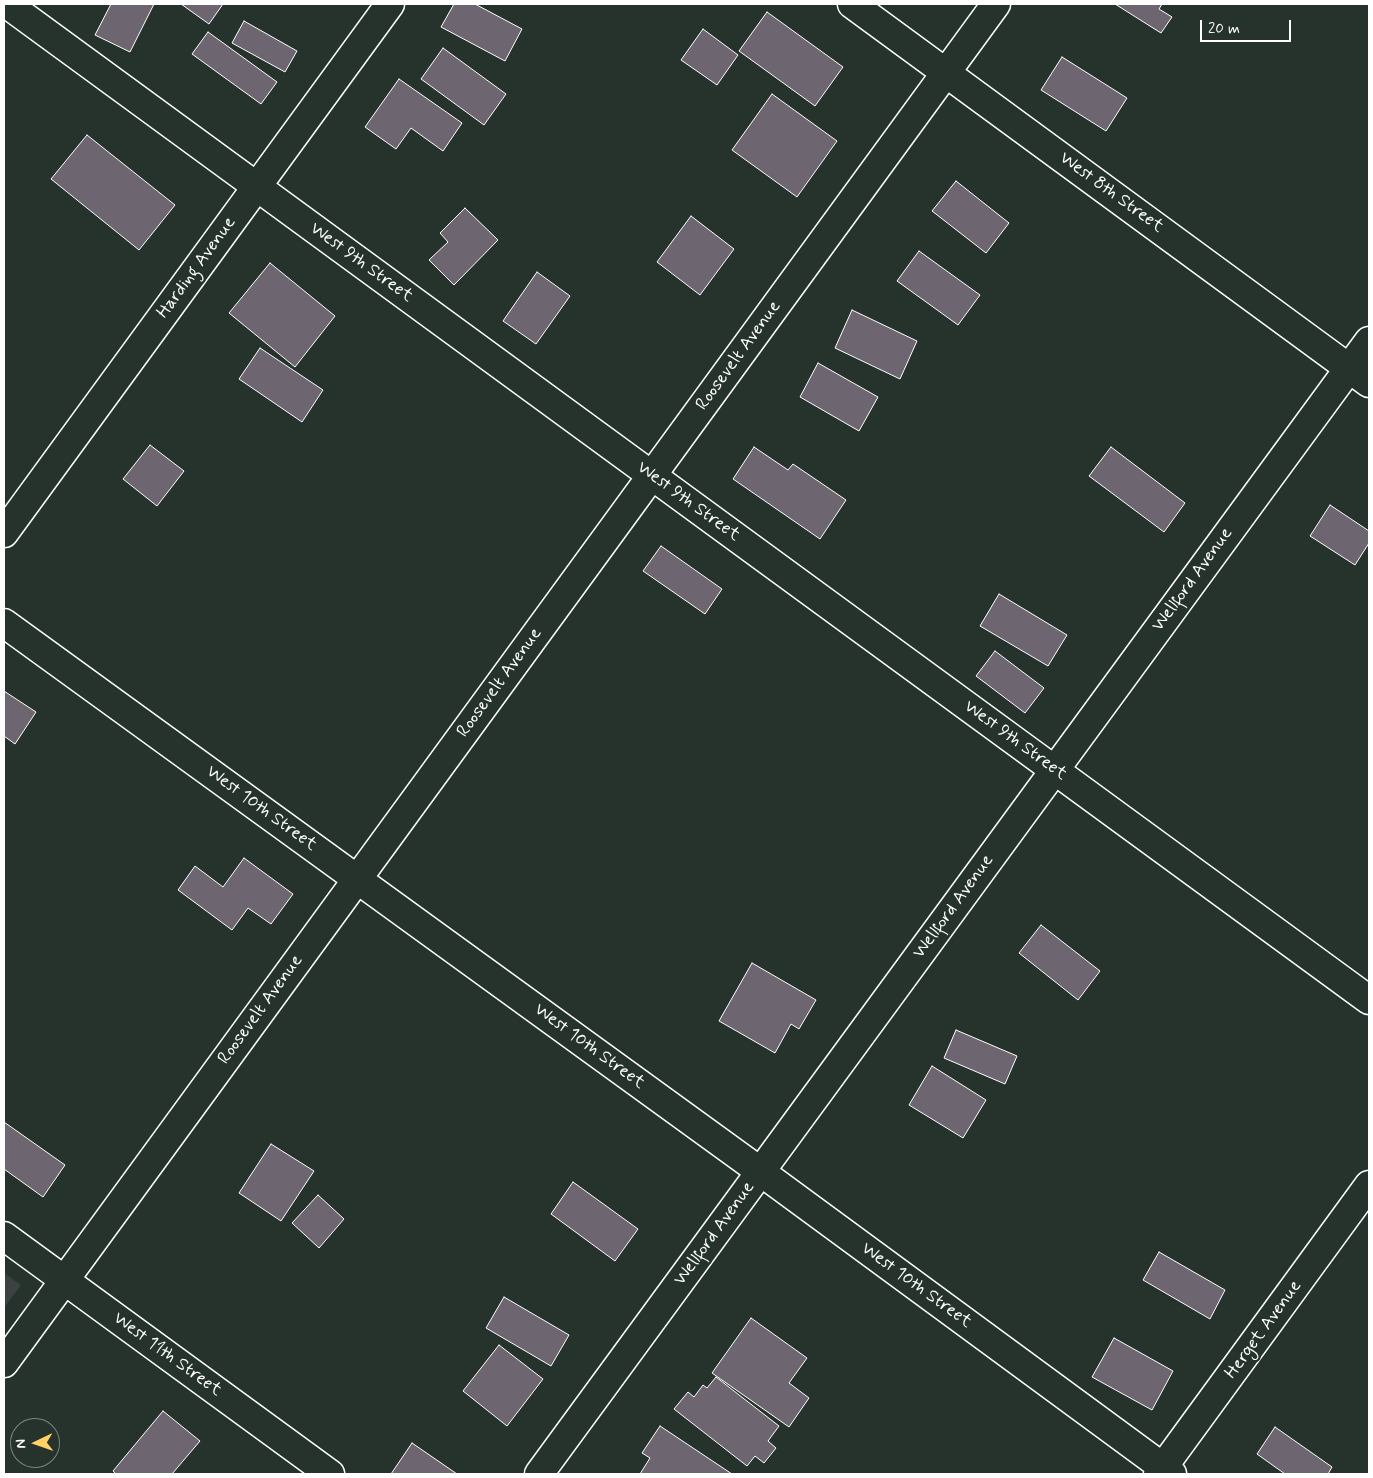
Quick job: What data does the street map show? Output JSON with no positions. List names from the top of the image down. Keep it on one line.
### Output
{"streets":{"street":["West 8th Street","West 9th Street","Harding Avenue","Roosevelt Avenue","Wellford Avenue","West 10th Street","Herget Avenue","West 11th Street"]},"crossings":[["West 8th Street","Roosevelt Avenue"],["West 8th Street","Wellford Avenue"],["West 9th Street","Harding Avenue"],["West 9th Street","Roosevelt Avenue"],["West 9th Street","Wellford Avenue"],["Roosevelt Avenue","West 10th Street"],["Roosevelt Avenue","West 11th Street"],["Wellford Avenue","West 10th Street"],["West 10th Street","Herget Avenue"]],"scale_bar":"20 m","north":"left"}
